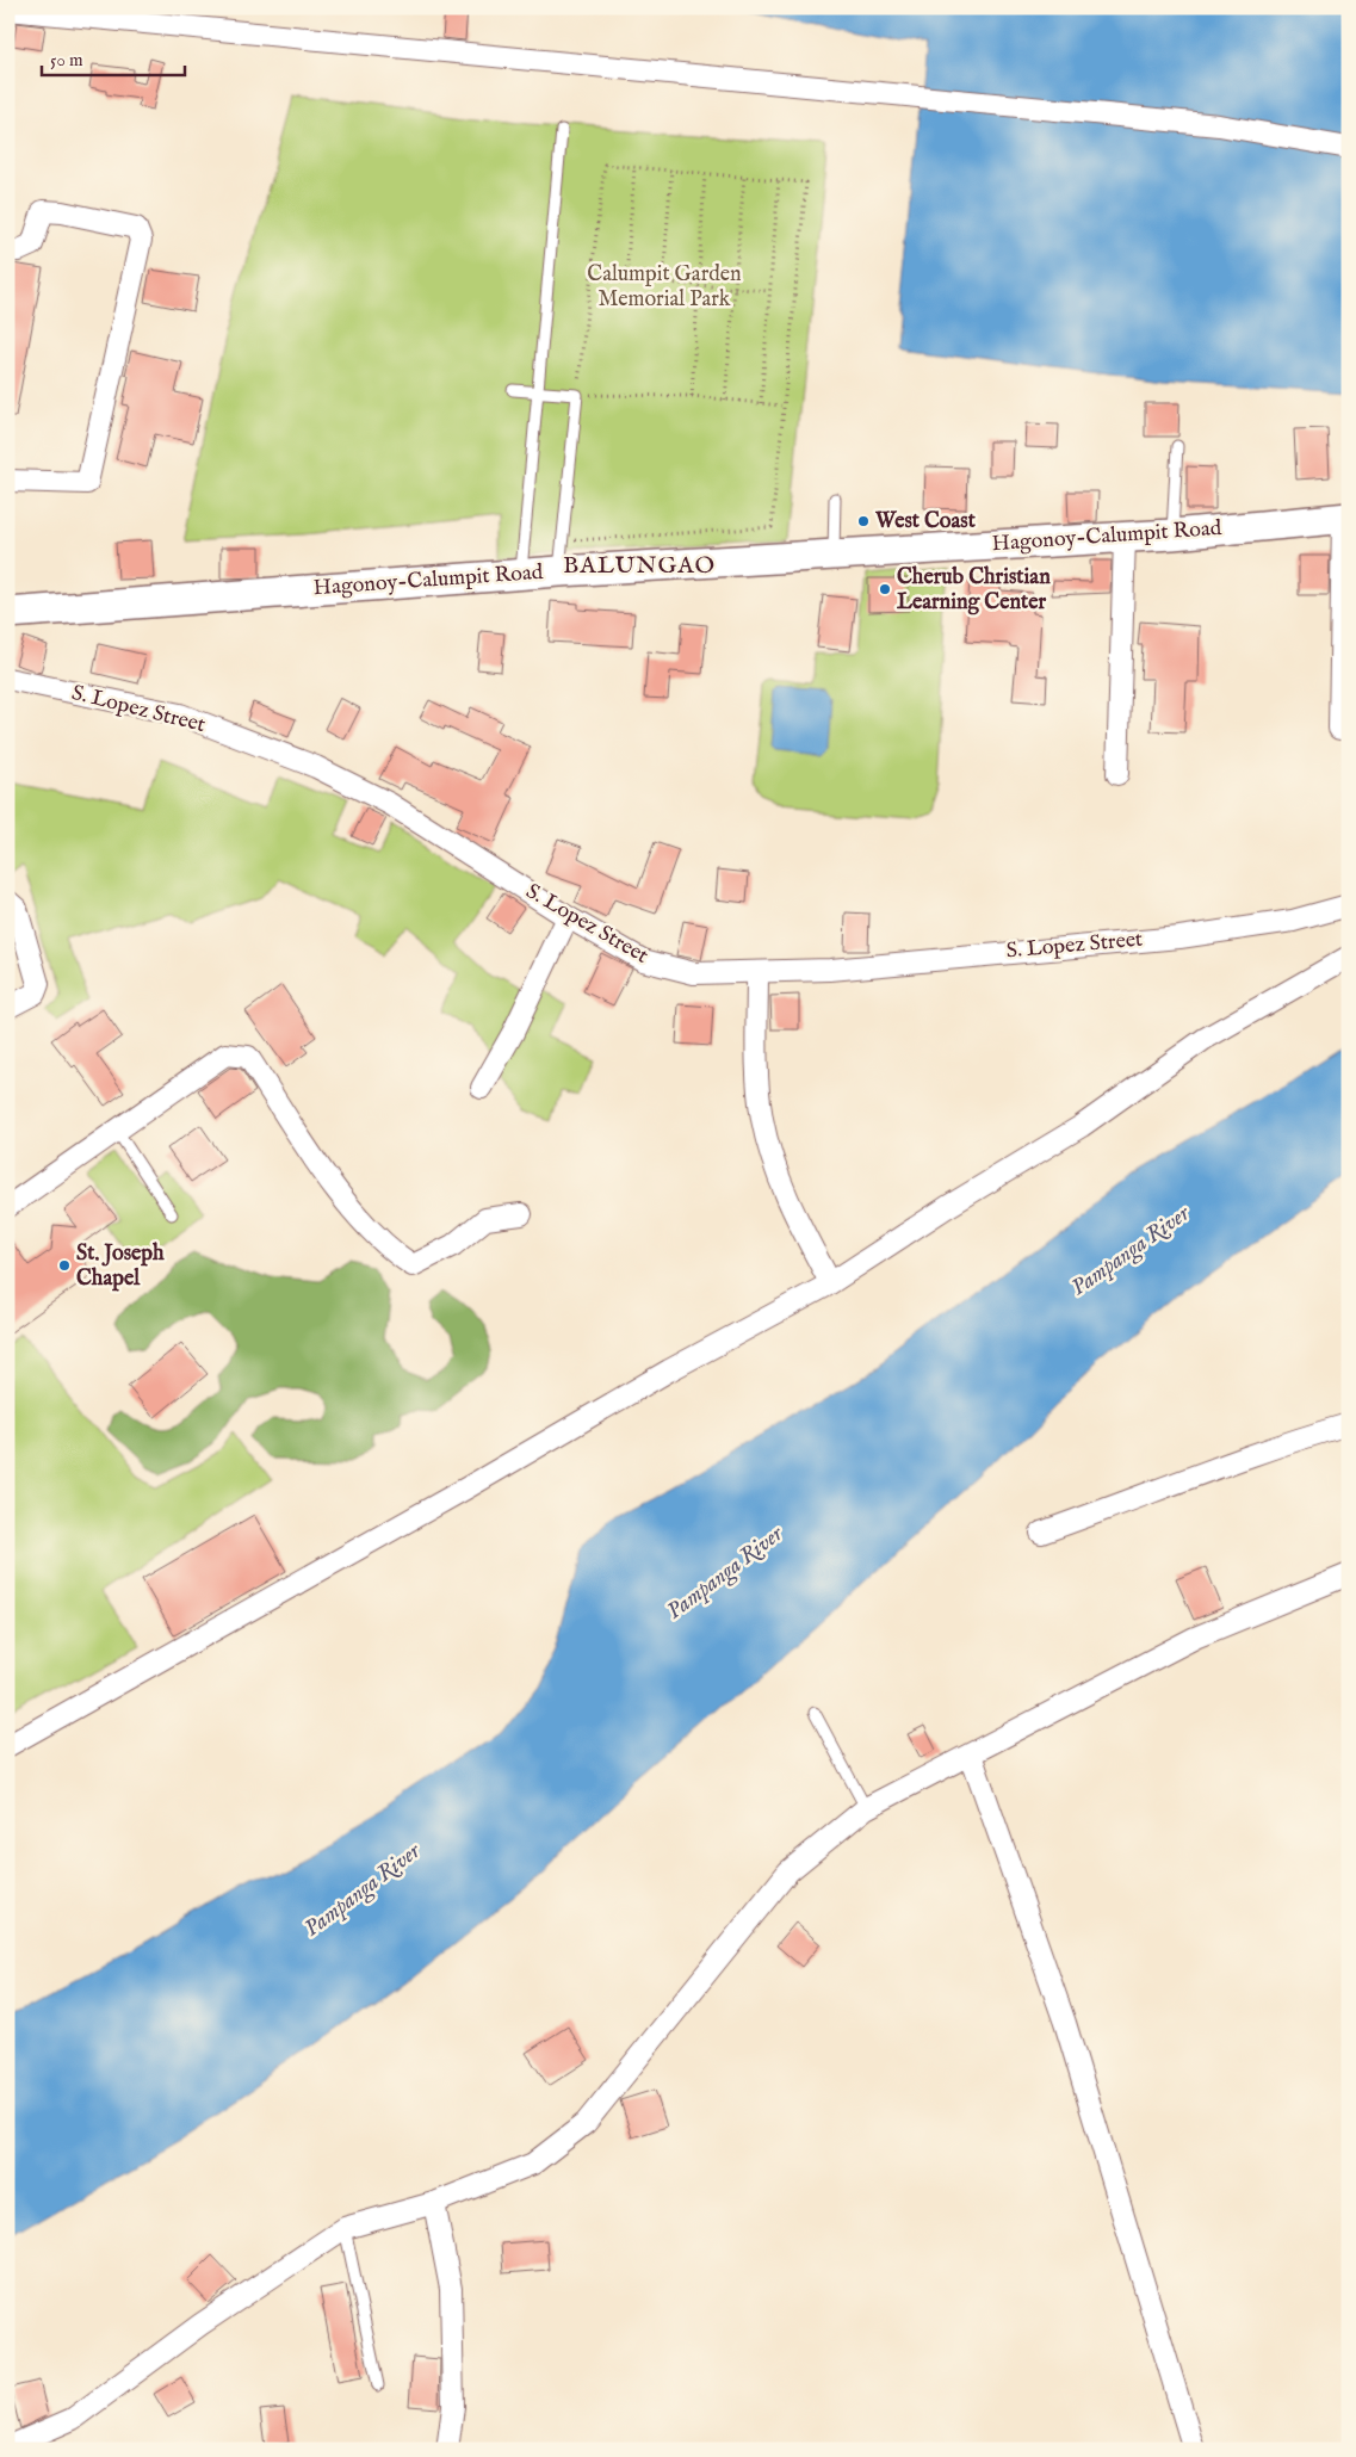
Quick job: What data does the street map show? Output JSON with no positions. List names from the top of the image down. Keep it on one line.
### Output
{"streets":{"main road":["Hagonoy-Calumpit Road"],"street":["S. Lopez Street"]},"districts":["BALUNGAO"],"water":["Pampanga River"],"parks":["Calumpit Garden Memorial Park"],"places":["West Coast","Cherub Christian Learning Center","St. Joseph Chapel"],"scale_bar":"50 m"}
